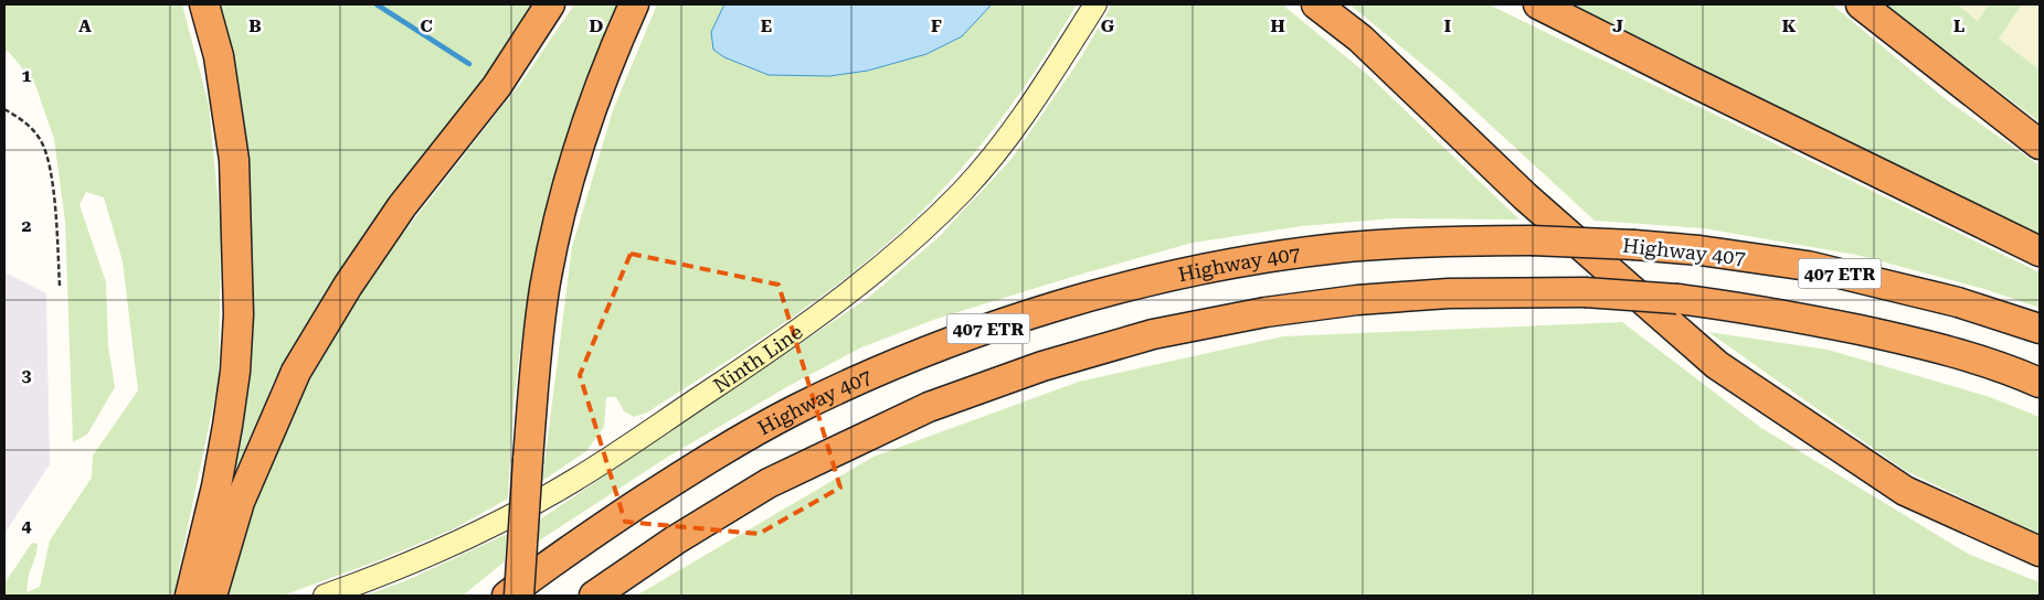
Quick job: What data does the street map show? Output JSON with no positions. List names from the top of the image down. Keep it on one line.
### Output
{"streets":{"highway":["Highway 407","407 ETR"],"main road":["Ninth Line"]},"grid":{"columns":["A","B","C","D","E","F","G","H","I","J","K","L"],"rows":["1","2","3","4"]}}
